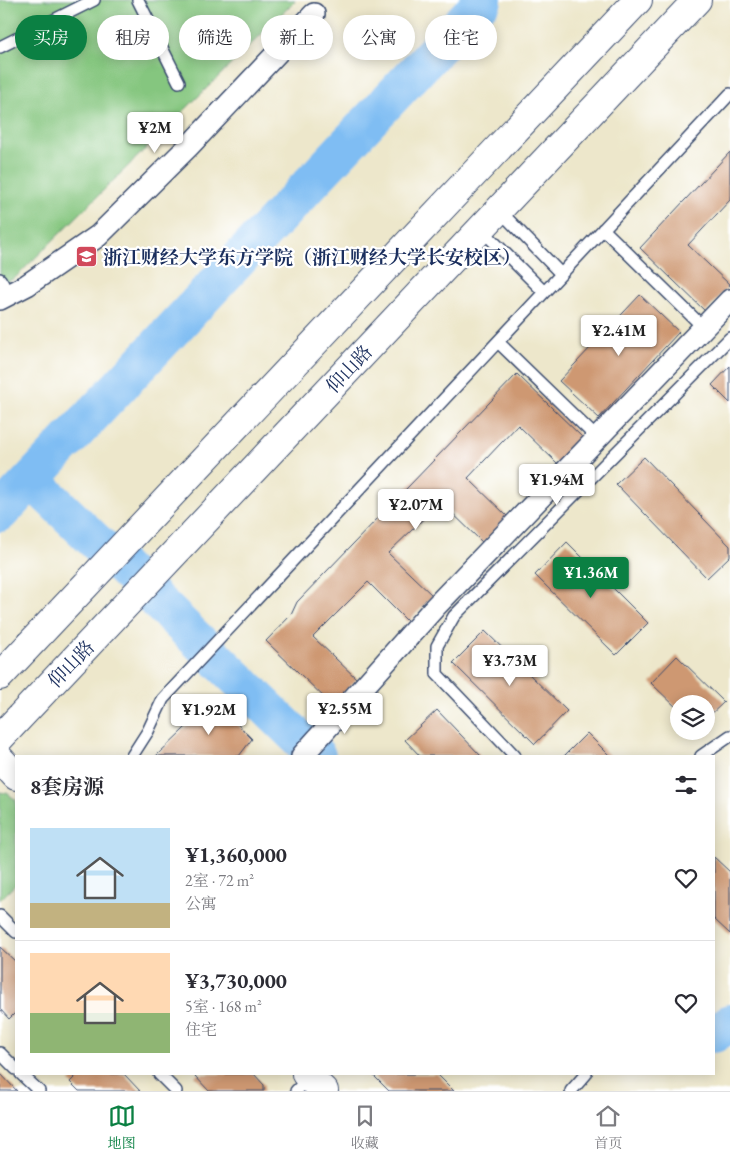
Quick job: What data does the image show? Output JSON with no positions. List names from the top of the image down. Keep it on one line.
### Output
{"streets":{"main road":["仰山路"]},"places":{"school or university":["浙江财经大学东方学院（浙江财经大学长安校区）"]},"page":{"chip":["买房","租房","筛选","新上","公寓","住宅"],"price":["¥2M","¥2.41M","¥1.94M","¥2.07M","¥1.36M","¥3.73M","¥2.55M","¥1.92M"],"heading":"8套房源","list":[{"name":"¥1,360,000","note":"2室 · 72 m² · 公寓"},{"name":"¥3,730,000","note":"5室 · 168 m² · 住宅"}],"tabs":["地图","收藏","首页"]}}
